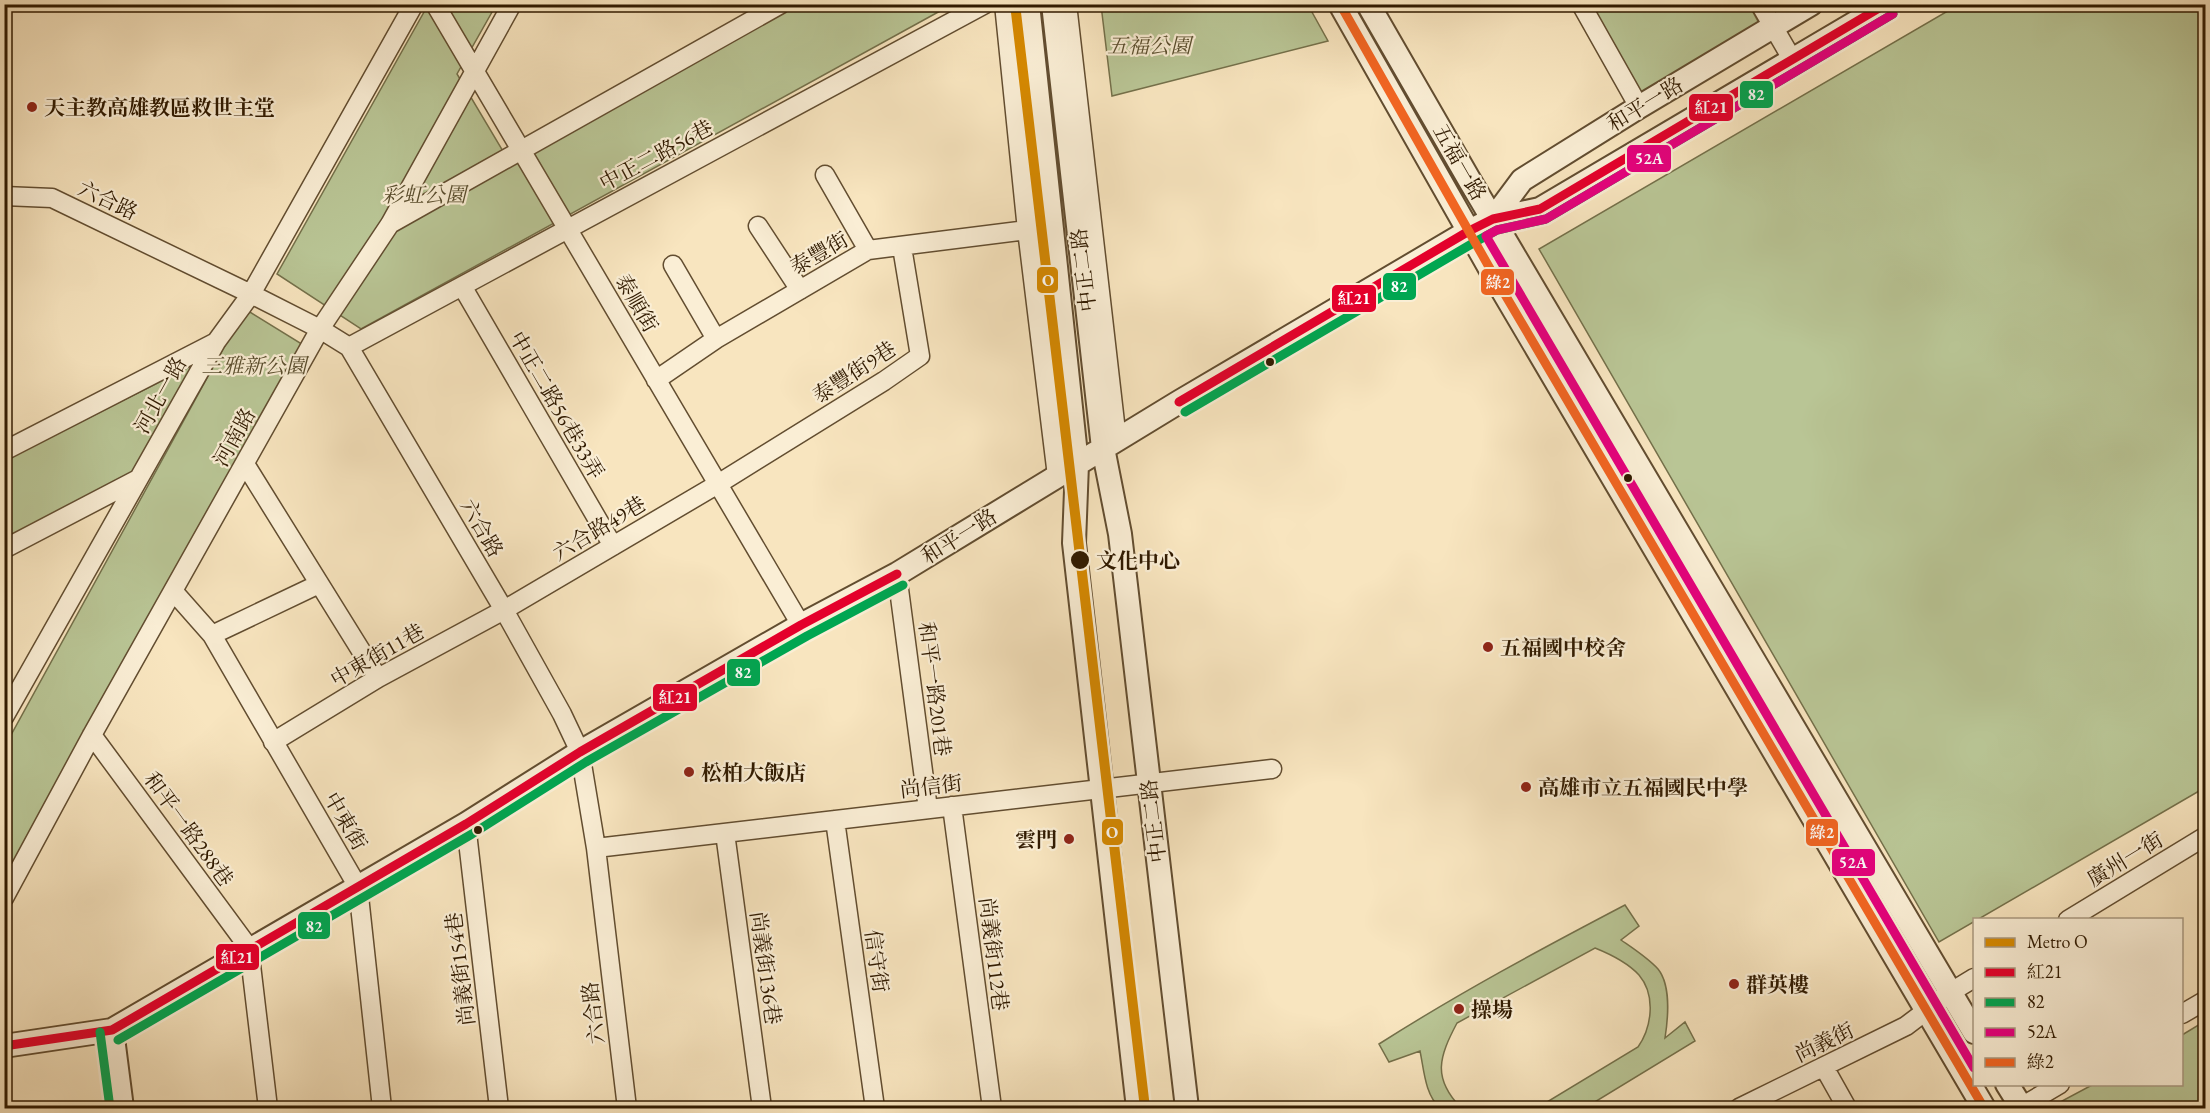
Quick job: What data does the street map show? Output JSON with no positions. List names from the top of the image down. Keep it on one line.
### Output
{"streets":{"street":["和平一路","中正二路56巷","五福一路","六合路","泰豐街","中正二路","泰順街","泰豐街9巷","河北一路","中正二路56巷33弄","河南路","六合路49巷","中東街11巷","和平一路201巷","尚信街","中東街","和平一路288巷","廣州一街","尚義街112巷","信守街","尚義街136巷","尚義街154巷","尚義街"]},"crossings":[["和平一路","五福一路"],["和平一路","六合路"],["和平一路","中正二路"],["和平一路","泰順街"],["和平一路","和平一路201巷"],["和平一路","中東街"],["和平一路","和平一路288巷"],["和平一路","尚義街154巷"],["中正二路56巷","六合路"],["中正二路56巷","泰順街"],["中正二路56巷","中正二路56巷33弄"],["五福一路","尚義街"],["六合路","河北一路"],["六合路","河南路"],["六合路","六合路49巷"],["六合路","中東街11巷"],["六合路","尚信街"],["泰豐街","中正二路"],["泰豐街","泰順街"],["泰豐街","泰豐街9巷"],["中正二路","尚信街"],["泰順街","泰豐街9巷"],["泰順街","河南路"],["泰順街","六合路49巷"],["泰豐街9巷","六合路49巷"],["中正二路56巷33弄","六合路49巷"],["河南路","中東街"],["河南路","和平一路288巷"],["六合路49巷","中東街11巷"],["中東街11巷","中東街"],["和平一路201巷","尚信街"],["尚信街","尚義街112巷"],["尚信街","信守街"],["尚信街","尚義街136巷"]],"parks":["五福公園","彩虹公園","三雅新公園"],"places":["天主教高雄教區救世主堂","文化中心","五福國中校舍","松柏大飯店","高雄市立五福國民中學","雲門","群英樓","操場"],"lines":["metro line O","transit line 紅21","transit line 綠2","transit line 82","transit line 52A"],"legend":["Metro O","紅21","82","52A","綠2"]}
